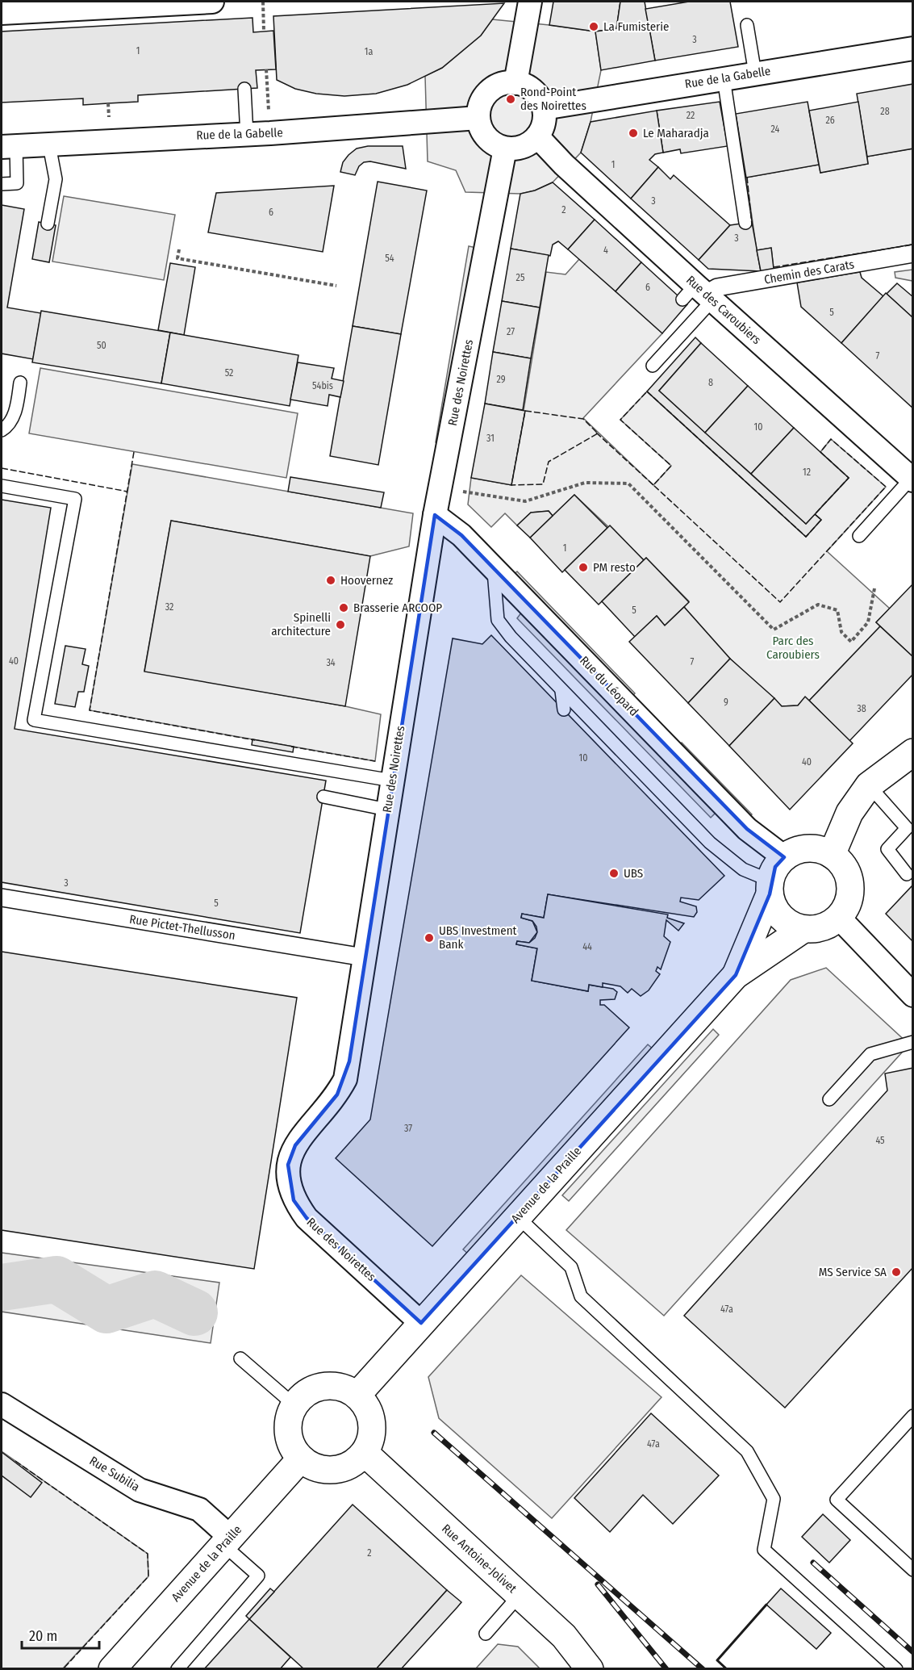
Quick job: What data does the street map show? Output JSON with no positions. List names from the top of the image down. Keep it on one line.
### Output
{"streets":{"street":["Rue de la Gabelle","Chemin des Carats","Rue des Caroubiers","Rue des Noirettes","Rue du Léopard","Rue Pictet-Thellusson","Avenue de la Praille","Rue Subilia","Rue Antoine-Jolivet"]},"crossings":[["Rue de la Gabelle","Rue des Caroubiers"],["Rue de la Gabelle","Rue des Noirettes"],["Chemin des Carats","Rue des Caroubiers"],["Rue des Caroubiers","Rue des Noirettes"],["Rue des Noirettes","Rue du Léopard"],["Rue des Noirettes","Rue Pictet-Thellusson"],["Rue des Noirettes","Avenue de la Praille"],["Rue du Léopard","Avenue de la Praille"],["Avenue de la Praille","Rue Subilia"],["Avenue de la Praille","Rue Antoine-Jolivet"]],"parks":["Parc des Caroubiers"],"places":["La Fumisterie","Rond-Point des Noirettes","Le Maharadja","PM resto","Hoovernez","Brasserie ARCOOP","Spinelli architecture","UBS","UBS Investment Bank","MS Service SA"],"house_numbers":["3","1","1a","28","22","26","24","1","3","2","6","3","4","54","25","6","5","27","50","7","52","29","8","54bis","10","31","12","1","32","5","40","7","34","9","38","10","40","3","5","44","37","45","47a","47a","2"],"scale_bar":"20 m"}
